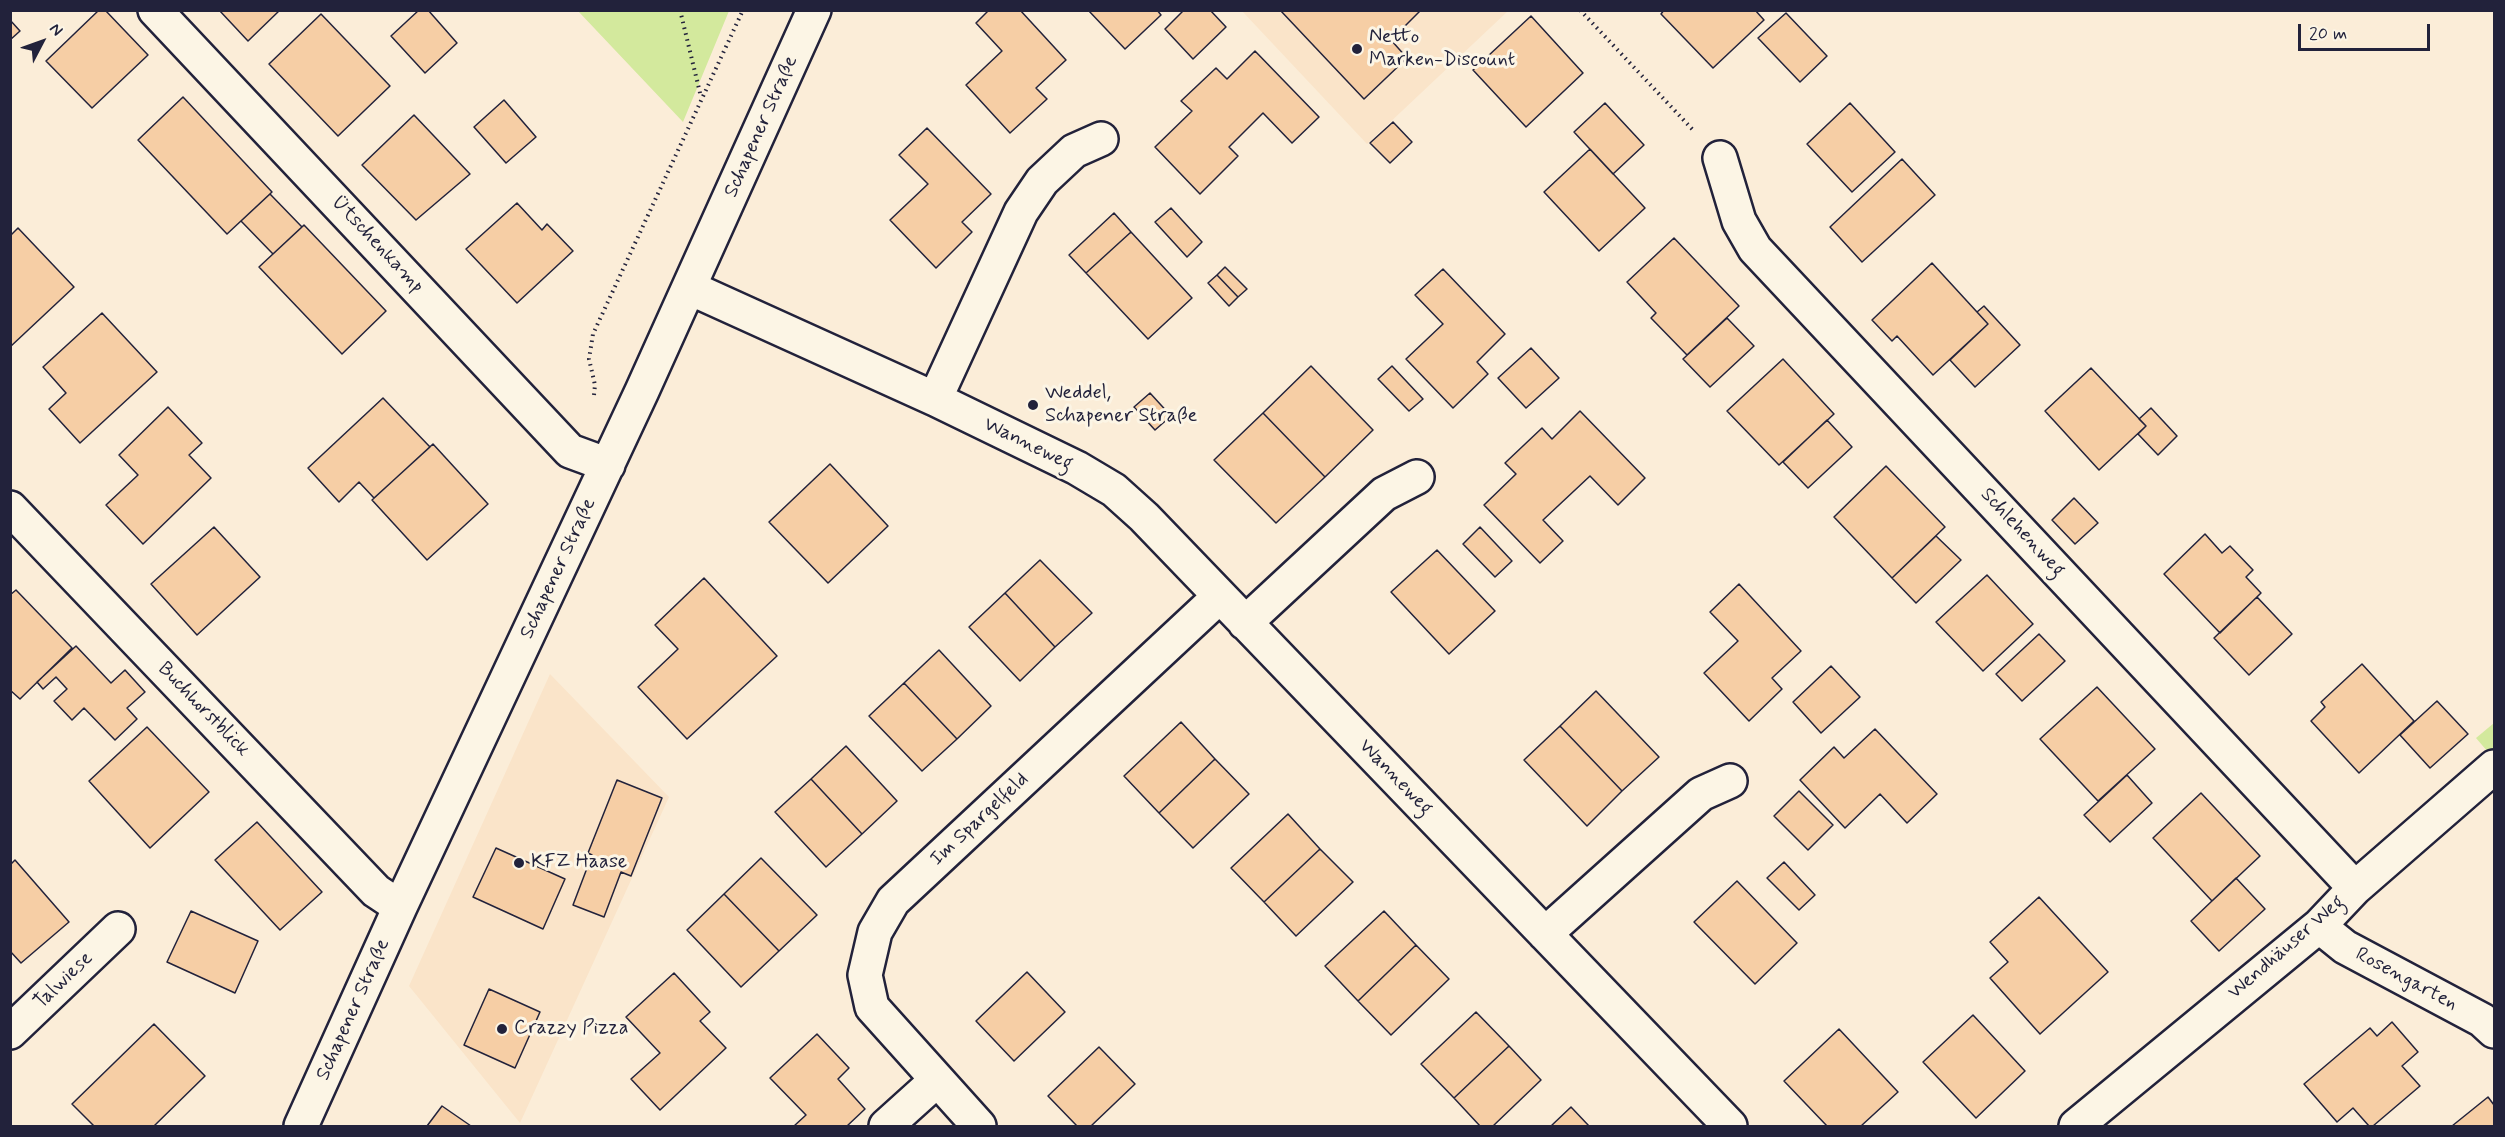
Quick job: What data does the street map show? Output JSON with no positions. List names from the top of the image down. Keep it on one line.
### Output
{"streets":{"street":["Schapener Straße","Ütschenkamp","Wanneweg","Schlehenweg","Buchhorstblick","Im Spargelfeld","Wendhäuser Weg","Rosengarten","Talwiese"]},"crossings":[["Schapener Straße","Ütschenkamp"],["Schapener Straße","Wanneweg"],["Schapener Straße","Buchhorstblick"],["Wanneweg","Im Spargelfeld"],["Schlehenweg","Wendhäuser Weg"],["Wendhäuser Weg","Rosengarten"]],"places":["Netto Marken-Discount","Weddel, Schapener Straße","KFZ Haase","Crazzy Pizza"],"scale_bar":"20 m","north":"top right"}
